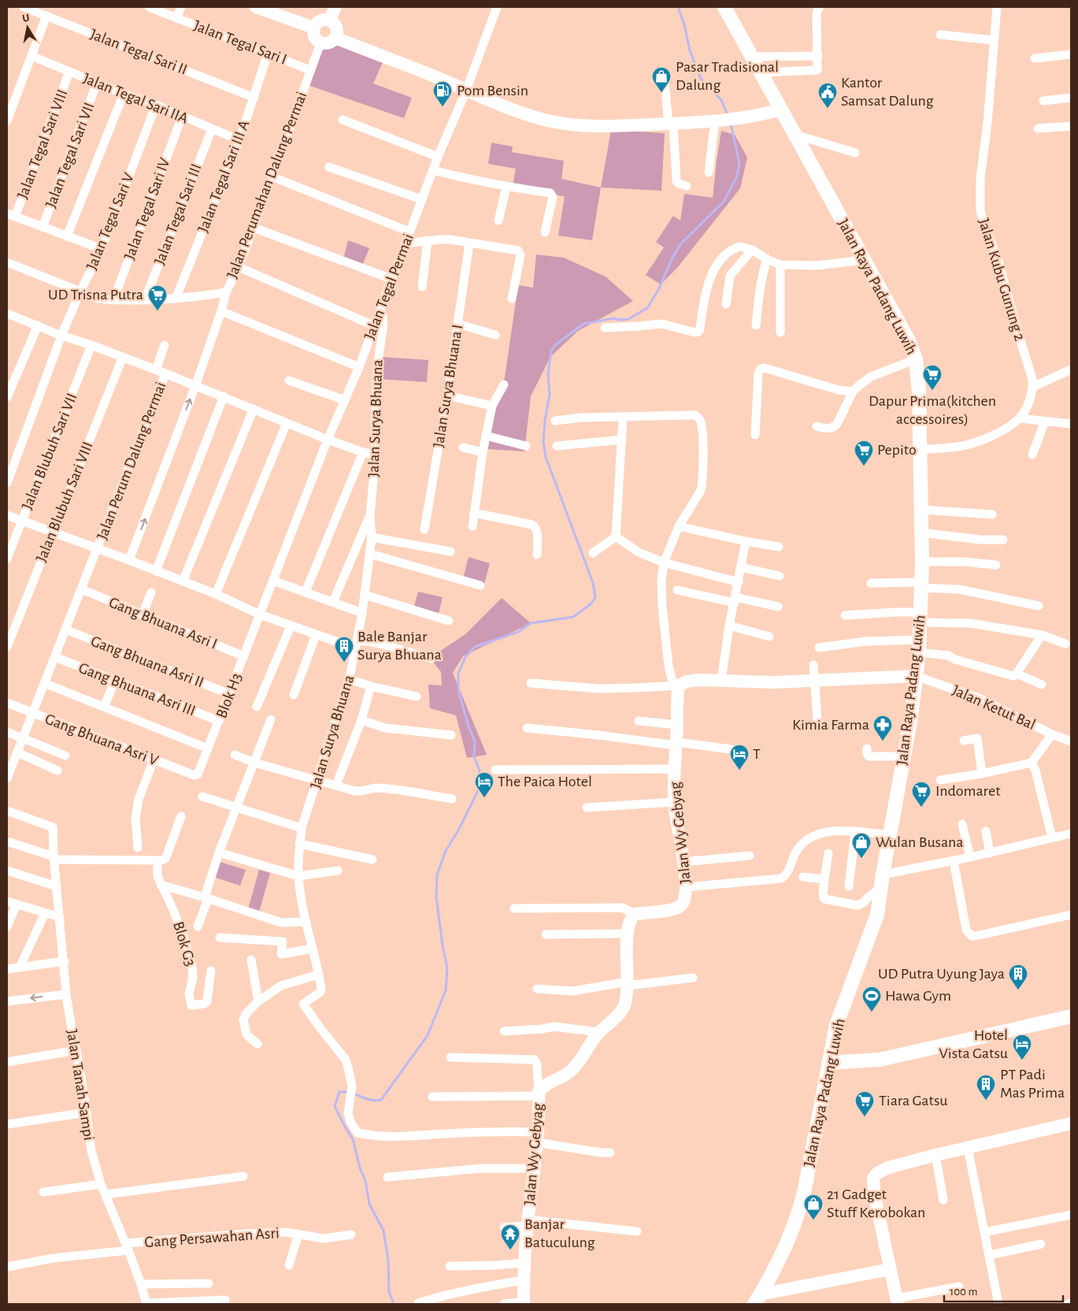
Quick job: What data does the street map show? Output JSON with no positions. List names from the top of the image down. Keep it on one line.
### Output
{"streets":{"main road":["Jalan Raya Padang Luwih"],"street":["Jalan Tegal Sari I","Jalan Tegal Sari II","Jalan Tegal Sari IIA","Jalan Tegal Sari VIII","Jalan Tegal Sari VII","Jalan Tegal Sari III A","Jalan Perumahan Dalung Permai","Jalan Tegal Sari IV","Jalan Tegal Sari III","Jalan Tegal Sari V","Jalan Kubu Gunung 2","Jalan Tegal Permai","Jalan Surya Bhuana I","Jalan Surya Bhuana","Jalan Blubuh Sari VII","Jalan Perum Dalung Permai","Jalan Blubuh Sari VIII","Gang Bhuana Asri I","Gang Bhuana Asri II","Gang Bhuana Asri III","Blok H3","Jalan Ketut Bal","Gang Bhuana Asri V","Jalan Wy Gebyag","Blok G3","Jalan Tanah Sampi","Gang Persawahan Asri"]},"crossings":[["Jalan Tegal Sari I","Jalan Tegal Sari III A"],["Jalan Tegal Sari I","Jalan Perumahan Dalung Permai"],["Jalan Tegal Sari II","Jalan Tegal Sari III A"],["Jalan Tegal Sari IIA","Jalan Tegal Sari VIII"],["Jalan Tegal Sari IIA","Jalan Tegal Sari VII"],["Jalan Tegal Sari IIA","Jalan Tegal Sari III A"],["Jalan Tegal Sari IIA","Jalan Tegal Sari IV"],["Jalan Tegal Sari IIA","Jalan Tegal Sari III"],["Jalan Tegal Sari IIA","Jalan Tegal Sari V"],["Jalan Tegal Sari III A","Jalan Perumahan Dalung Permai"],["Jalan Perumahan Dalung Permai","Jalan Tegal Sari IV"],["Jalan Perumahan Dalung Permai","Jalan Tegal Sari III"],["Jalan Perumahan Dalung Permai","Jalan Tegal Sari V"],["Jalan Tegal Permai","Jalan Surya Bhuana"],["Jalan Tegal Permai","Jalan Perum Dalung Permai"],["Jalan Tegal Permai","Blok H3"],["Jalan Raya Padang Luwih","Jalan Ketut Bal"],["Jalan Surya Bhuana","Jalan Perum Dalung Permai"],["Jalan Surya Bhuana","Jalan Wy Gebyag"],["Jalan Blubuh Sari VII","Jalan Perum Dalung Permai"],["Jalan Perum Dalung Permai","Jalan Blubuh Sari VIII"],["Jalan Perum Dalung Permai","Gang Bhuana Asri I"],["Jalan Perum Dalung Permai","Gang Bhuana Asri II"],["Jalan Perum Dalung Permai","Gang Bhuana Asri III"],["Jalan Perum Dalung Permai","Blok H3"],["Jalan Perum Dalung Permai","Gang Bhuana Asri V"],["Gang Bhuana Asri I","Blok H3"],["Gang Bhuana Asri II","Blok H3"],["Gang Bhuana Asri III","Blok H3"],["Blok H3","Gang Bhuana Asri V"],["Jalan Tanah Sampi","Gang Persawahan Asri"]],"places":{"shop":["Pasar Tradisional Dalung","Wulan Busana","21 Gadget Stuff Kerobokan"],"fuel station":["Pom Bensin"],"public building":["Kantor Samsat Dalung"],"supermarket":["UD Trisna Putra","Dapur Prima(kitchen accessoires)","Pepito","Indomaret","Tiara Gatsu"],"building":["Bale Banjar Surya Bhuana","UD Putra Uyung Jaya","PT Padi Mas Prima"],"pharmacy":["Kimia Farma"],"hotel":["T","The Paica Hotel","Hotel Vista Gatsu"],"sports":["Hawa Gym"],"temple":["Banjar Batuculung"]},"scale_bar":"100 m","north":"top"}
